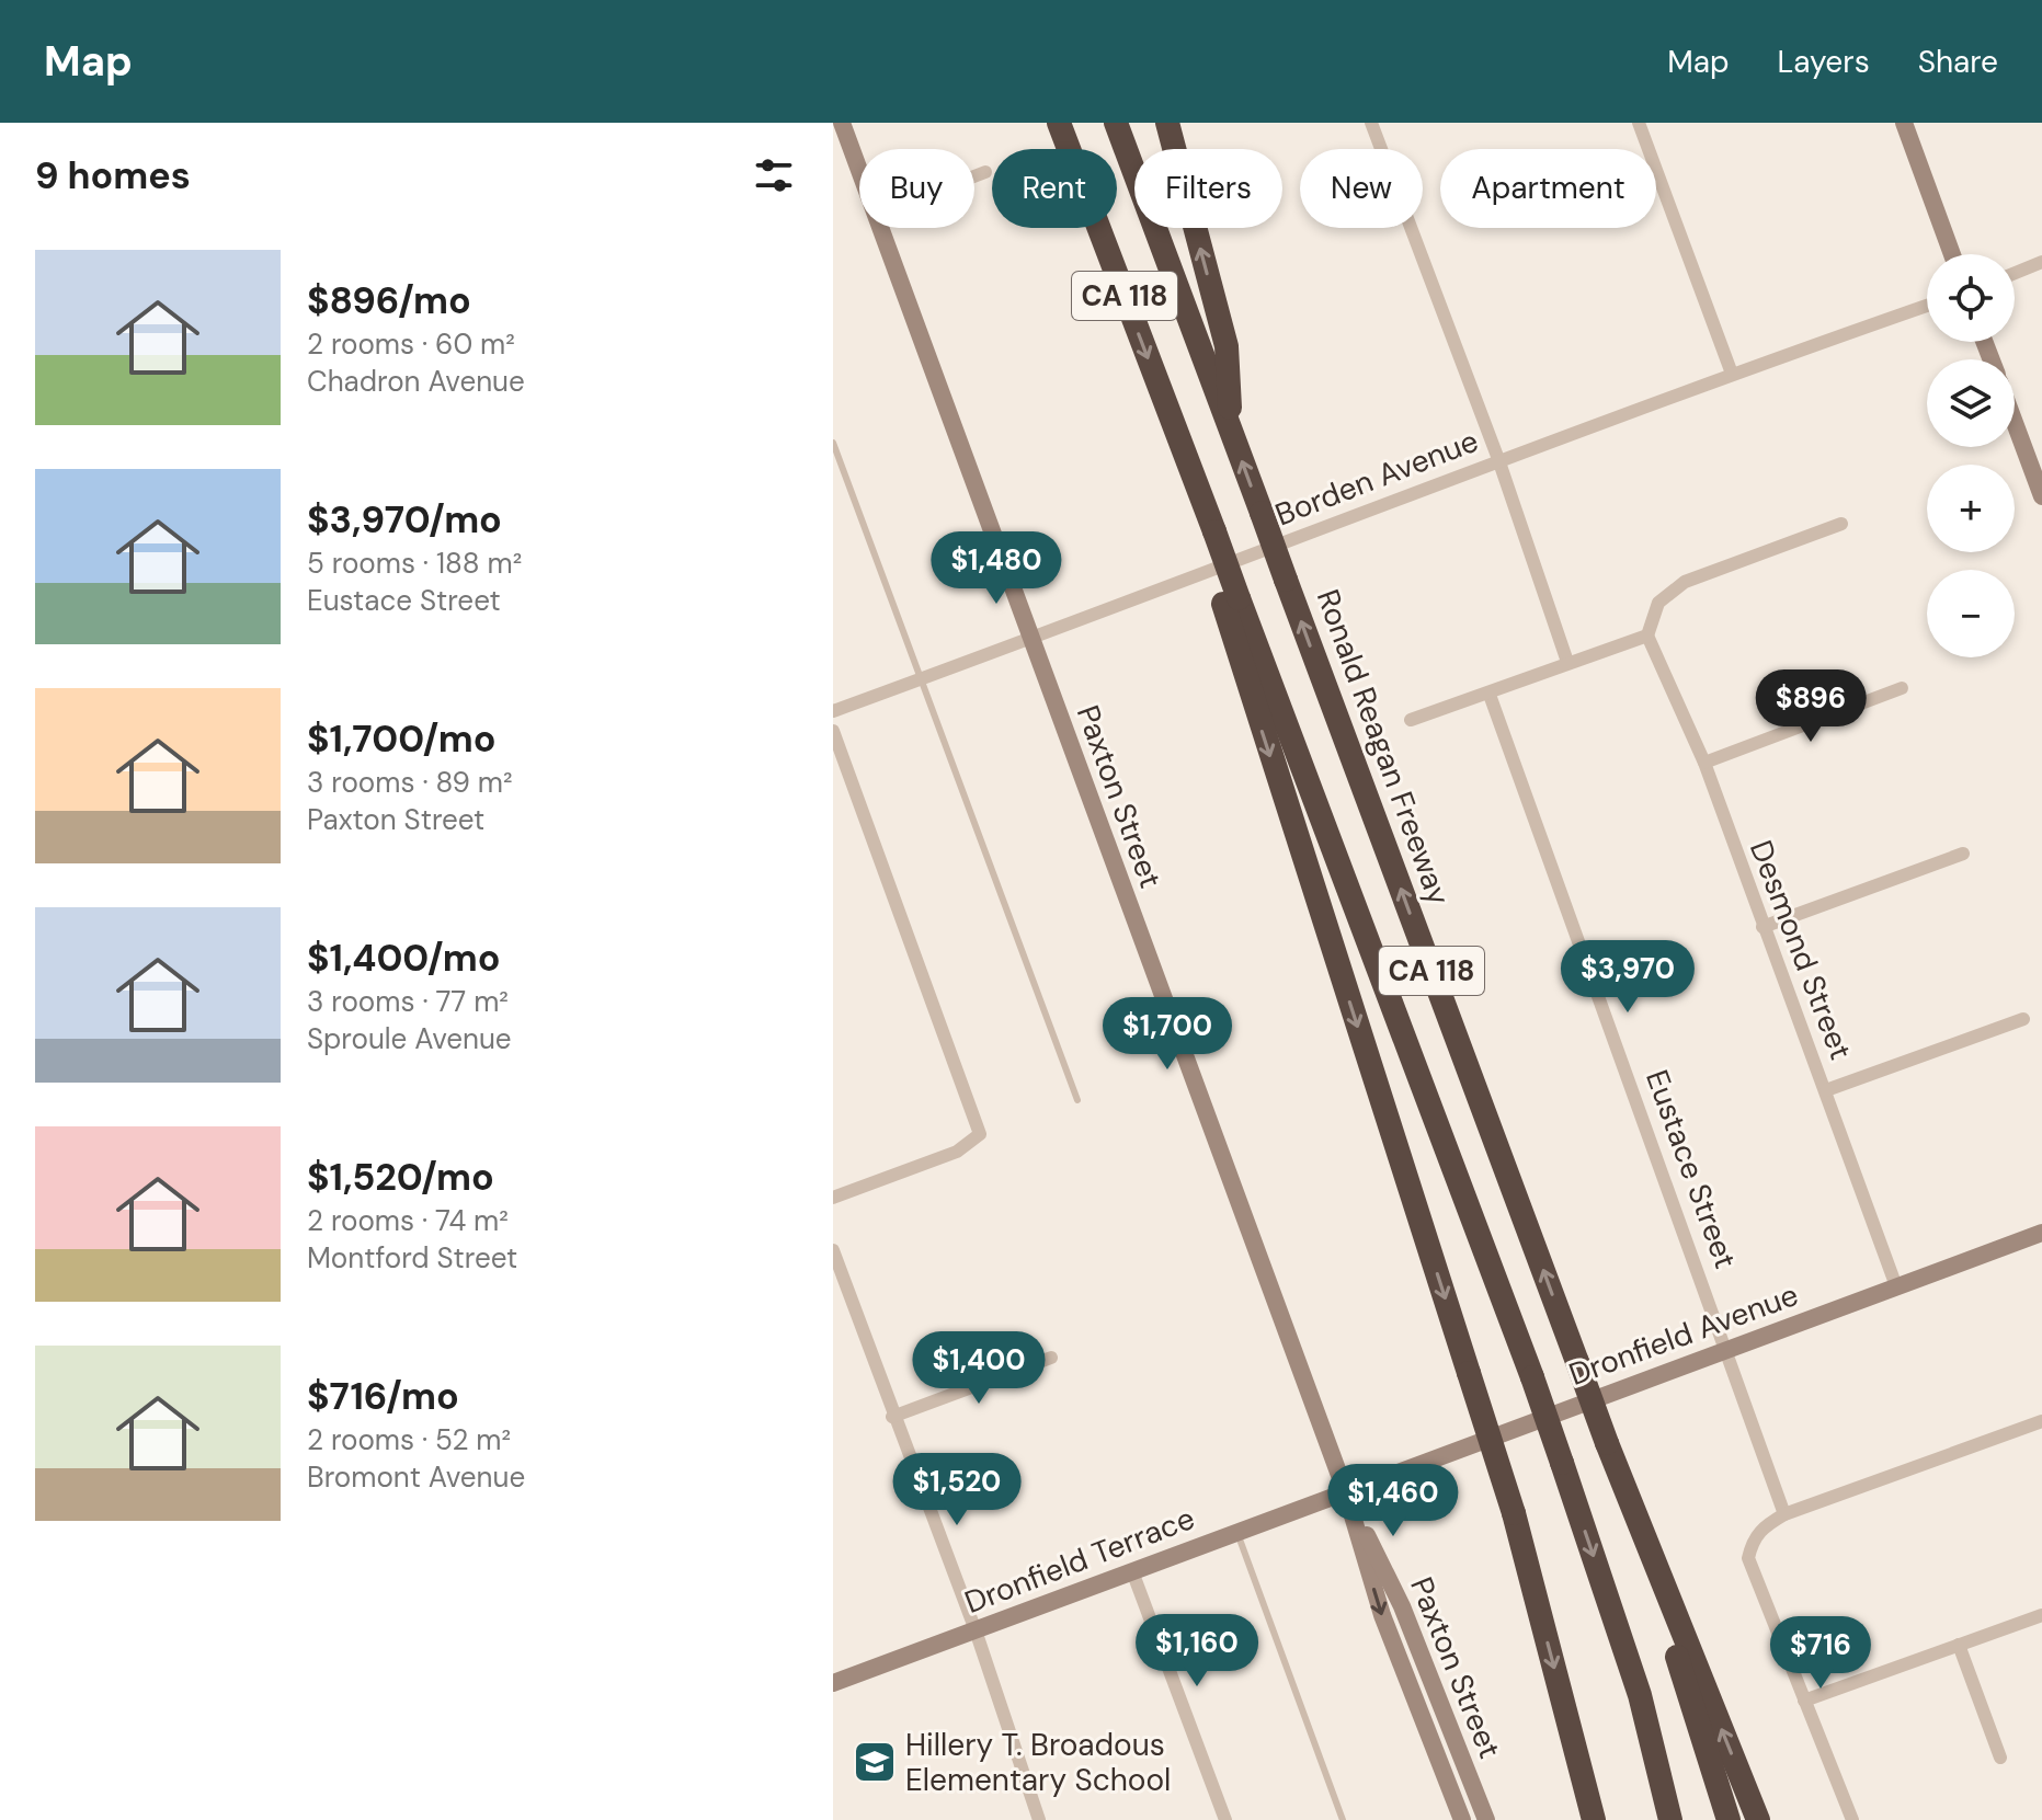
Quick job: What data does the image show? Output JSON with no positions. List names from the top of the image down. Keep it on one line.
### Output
{"streets":{"highway":["CA 118","Ronald Reagan Freeway"],"street":["Borden Avenue","Paxton Street","Desmond Street","Eustace Street","Dronfield Avenue","Dronfield Terrace"]},"crossings":[["Borden Avenue","Paxton Street"],["Paxton Street","Dronfield Avenue"],["Paxton Street","Dronfield Terrace"],["Desmond Street","Dronfield Avenue"],["Eustace Street","Dronfield Avenue"],["Dronfield Avenue","Dronfield Terrace"]],"places":{"school or university":["Hillery T. Broadous Elementary School"]},"page":{"header":"Map","nav":["Map","Layers","Share"],"heading":"9 homes","chip":["Buy","Rent","Filters","New","Apartment"],"list":[{"name":"$896/mo","note":"2 rooms · 60 m² · Chadron Avenue"},{"name":"$3,970/mo","note":"5 rooms · 188 m² · Eustace Street"},{"name":"$1,700/mo","note":"3 rooms · 89 m² · Paxton Street"},{"name":"$1,400/mo","note":"3 rooms · 77 m² · Sproule Avenue"},{"name":"$1,520/mo","note":"2 rooms · 74 m² · Montford Street"},{"name":"$716/mo","note":"2 rooms · 52 m² · Bromont Avenue"}],"map_buttons":["+","−"],"price":["$1,480","$896","$3,970","$1,700","$1,400","$1,520","$1,460","$1,160","$716"]}}
